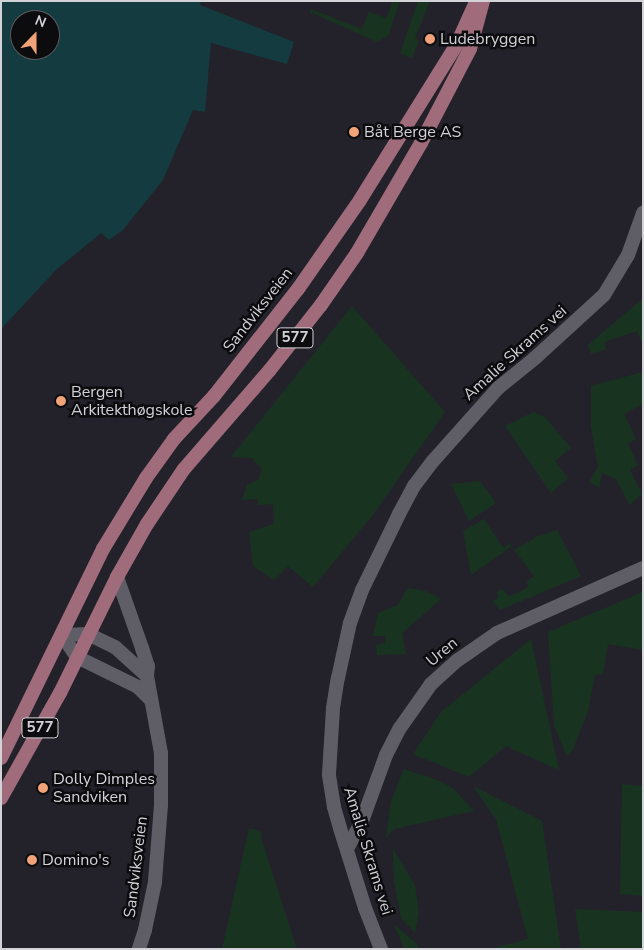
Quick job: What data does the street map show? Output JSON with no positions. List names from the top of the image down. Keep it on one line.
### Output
{"streets":{"main road":["Sandviksveien","577"],"street":["Amalie Skrams vei","Uren"]},"crossings":[["Sandviksveien","577"],["Amalie Skrams vei","Uren"]],"places":["Ludebryggen","Båt Berge AS","Bergen Arkitekthøgskole","Dolly Dimples Sandviken","Domino's"],"north":"top"}
